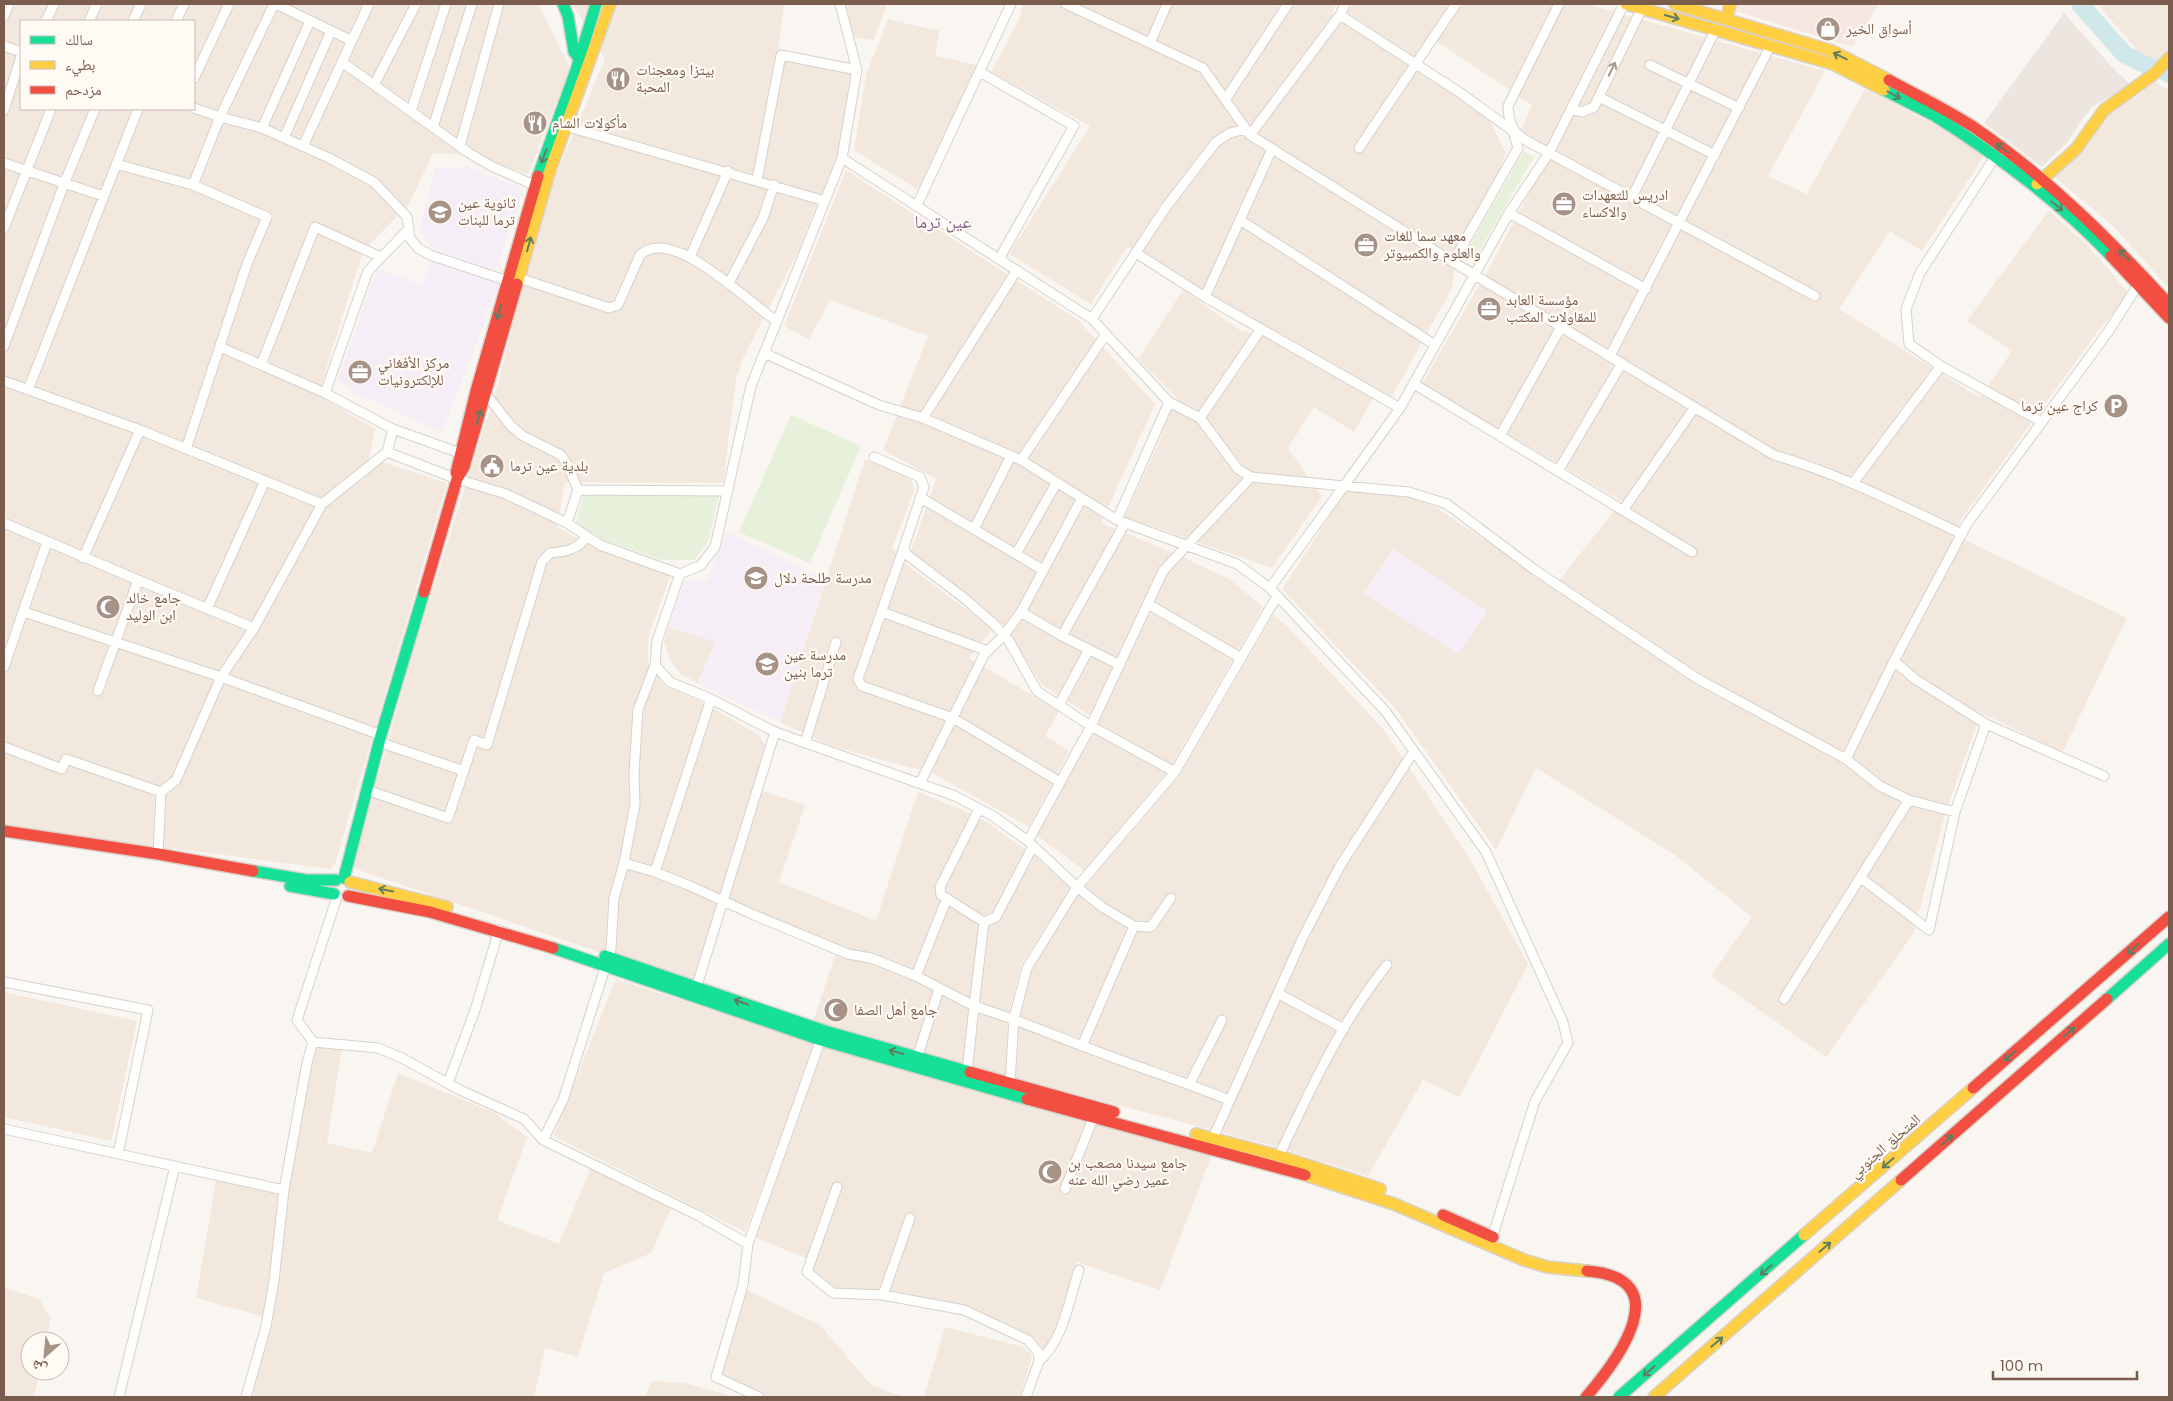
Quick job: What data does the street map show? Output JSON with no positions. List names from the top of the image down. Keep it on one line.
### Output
{"streets":{"main road":["المتحلق الجنوبي"]},"districts":["عين ترما"],"places":{"shop":["أسواق الخير"],"restaurant":["بيتزا ومعجنات المحبة","مأكولات الشام"],"office":["ادريس للتعهدات والاكساء","معهد سما للغات والعلوم والكمبيوتر","مؤسسة العابد للمقاولات المكتب","مركز الأفغاني للإلكترونيات"],"school or university":["ثانوية عين ترما للبنات","مدرسة طلحة دلال","مدرسة عين ترما بنين"],"parking":["كراج عين ترما"],"public building":["بلدية عين ترما"],"mosque":["جامع خالد ابن الوليد","جامع أهل الصفا","جامع سيدنا مصعب بن عمير رضي الله عنه"]},"legend":["سالك","بطيء","مزدحم"],"scale_bar":"100 m","north":"bottom left"}
